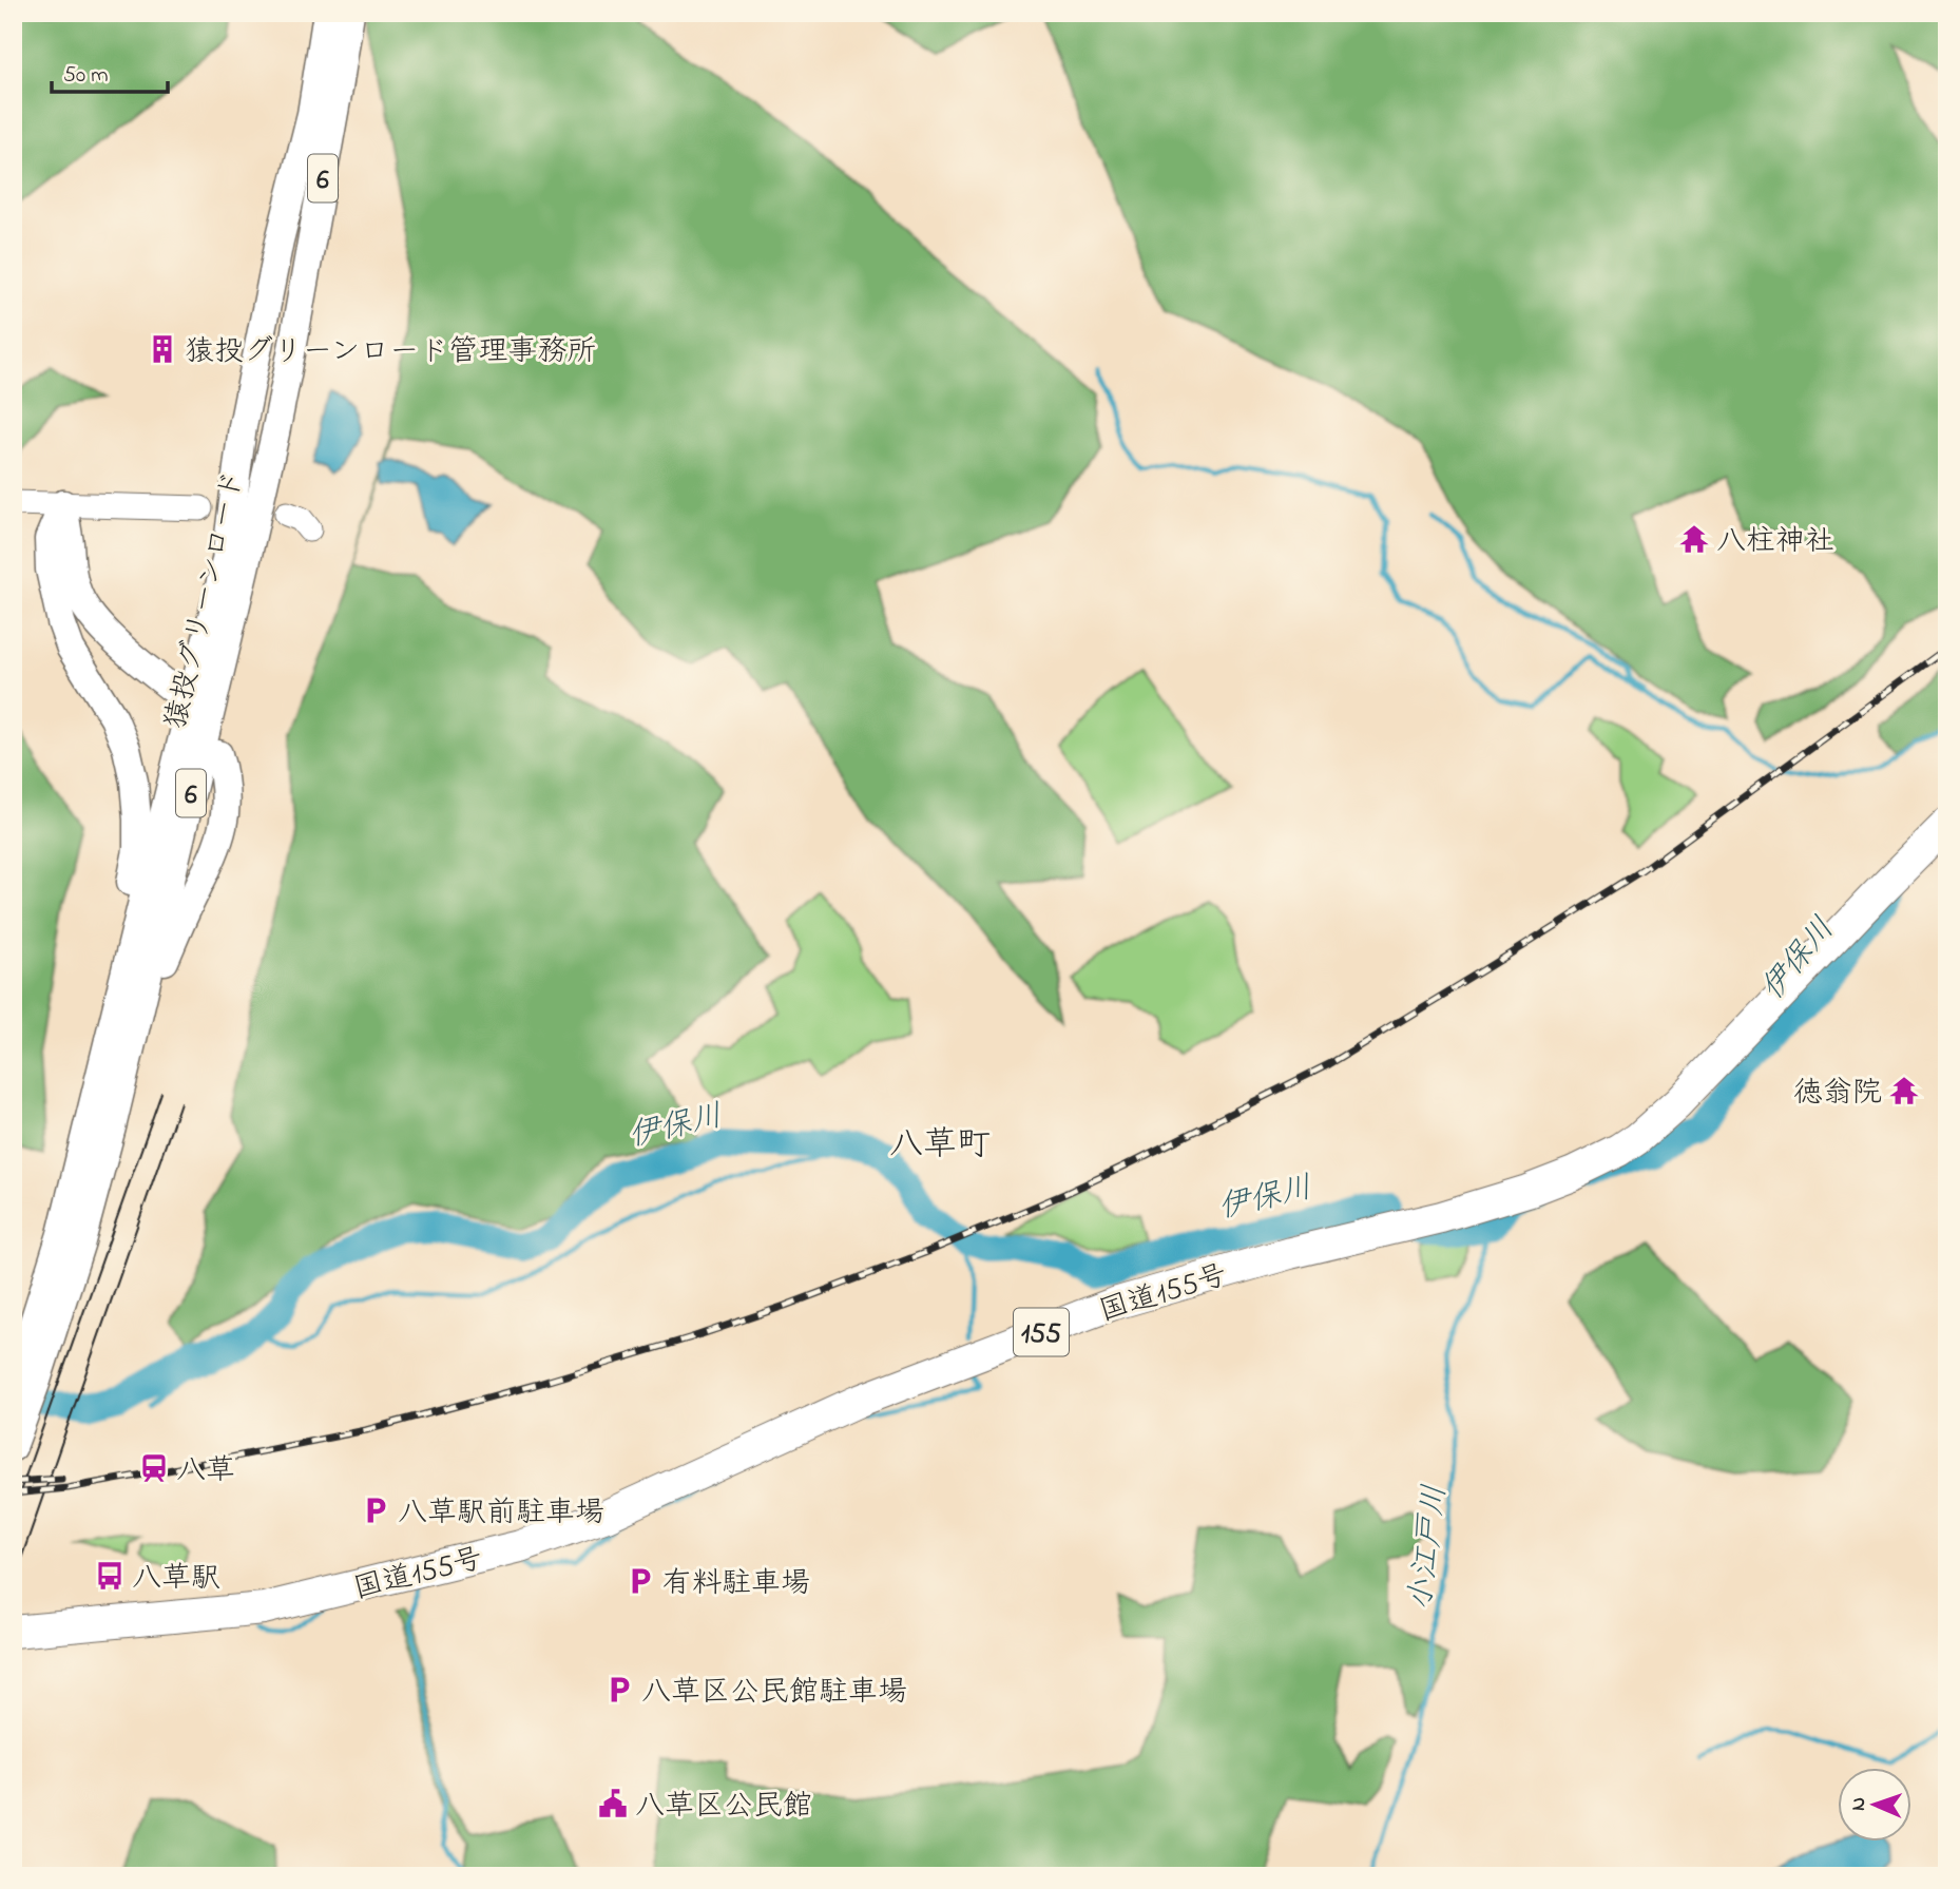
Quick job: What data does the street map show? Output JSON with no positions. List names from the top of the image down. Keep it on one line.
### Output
{"streets":{"highway":["国道155号","155"],"main road":["6","猿投グリーンロード"]},"districts":["八草町"],"water":["伊保川","小江戸川"],"places":{"building":["猿投グリーンロード管理事務所"],"temple":["八柱神社","徳翁院"],"station":["八草"],"parking":["八草駅前駐車場","有料駐車場","八草区公民館駐車場"],"bus stop":["八草駅"],"public building":["八草区公民館"]},"scale_bar":"50 m","north":"left"}
